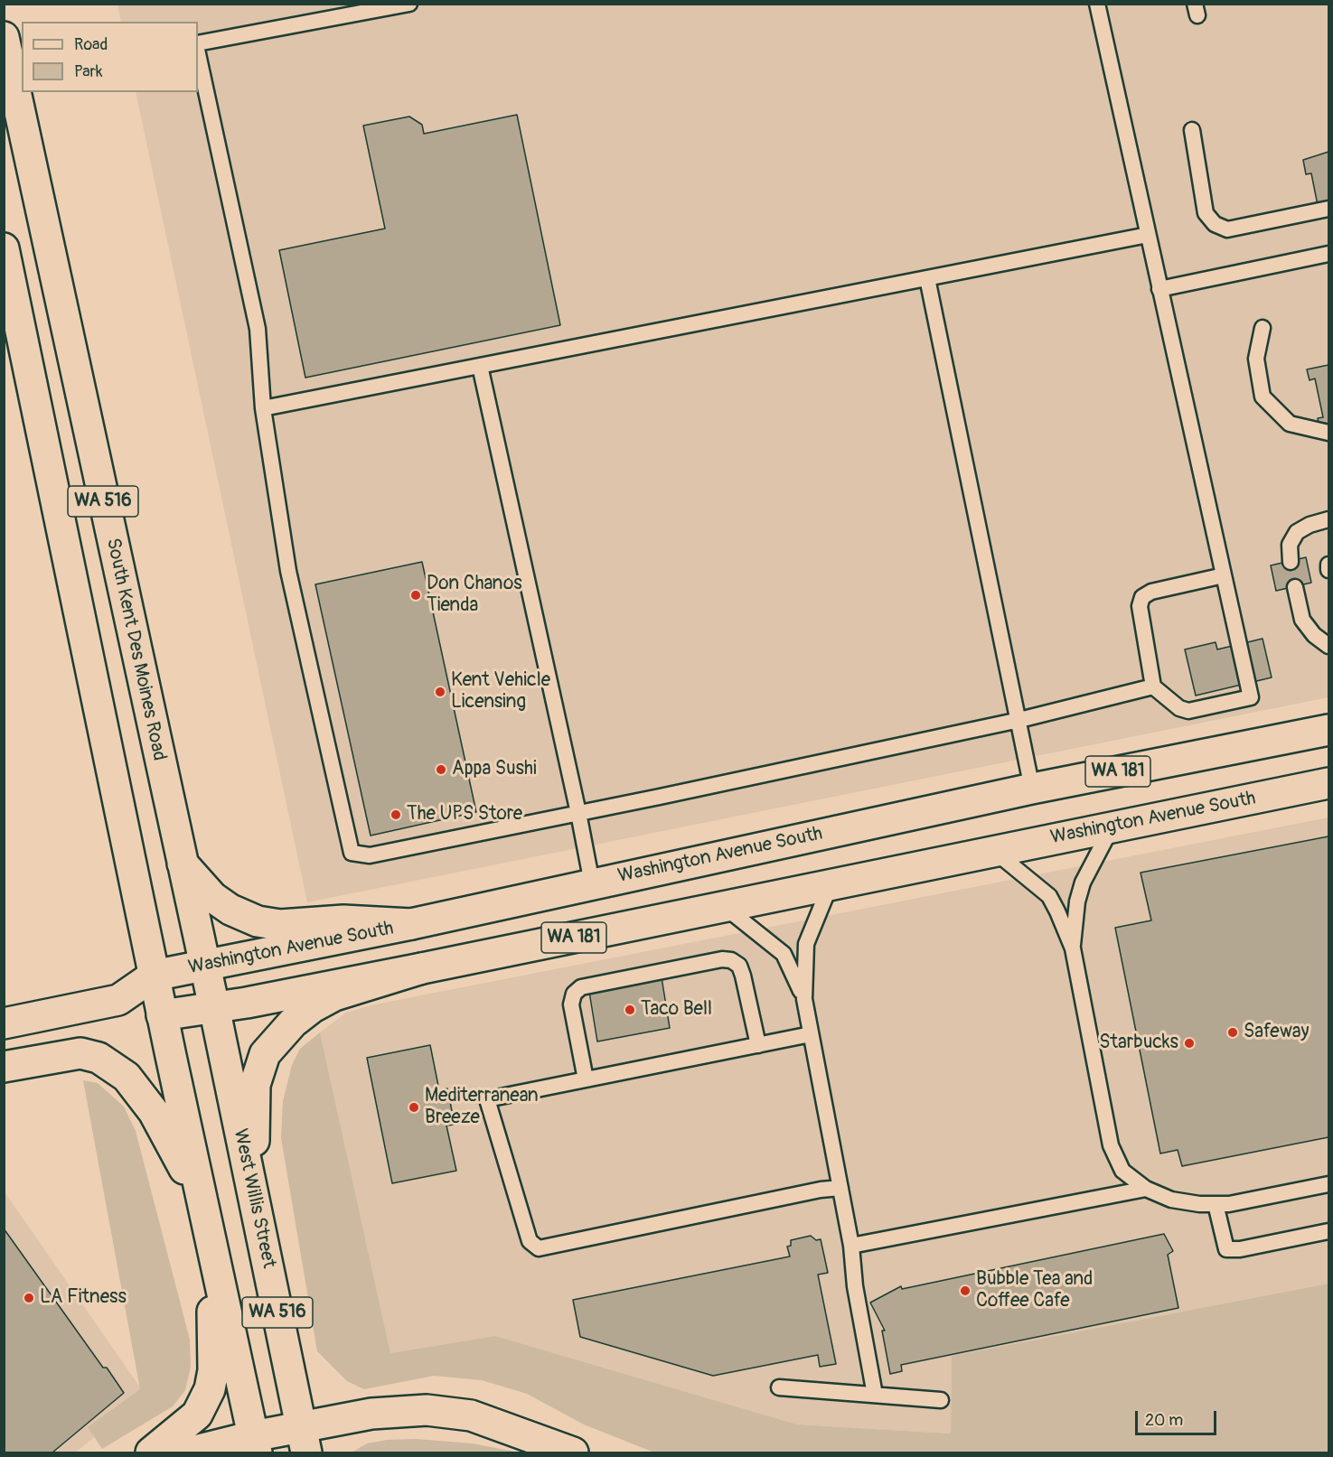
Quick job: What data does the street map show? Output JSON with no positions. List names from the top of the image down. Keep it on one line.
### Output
{"streets":{"main road":["WA 516","South Kent Des Moines Road","WA 181","Washington Avenue South","West Willis Street"]},"crossings":[["WA 516","Washington Avenue South"],["South Kent Des Moines Road","Washington Avenue South"],["South Kent Des Moines Road","West Willis Street"],["Washington Avenue South","West Willis Street"]],"places":["Don Chanos Tienda","Kent Vehicle Licensing","Appa Sushi","The UPS Store","Taco Bell","Safeway","Starbucks","Mediterranean Breeze","Bubble Tea and Coffee Cafe","LA Fitness"],"legend":["Road","Park"],"scale_bar":"20 m"}
